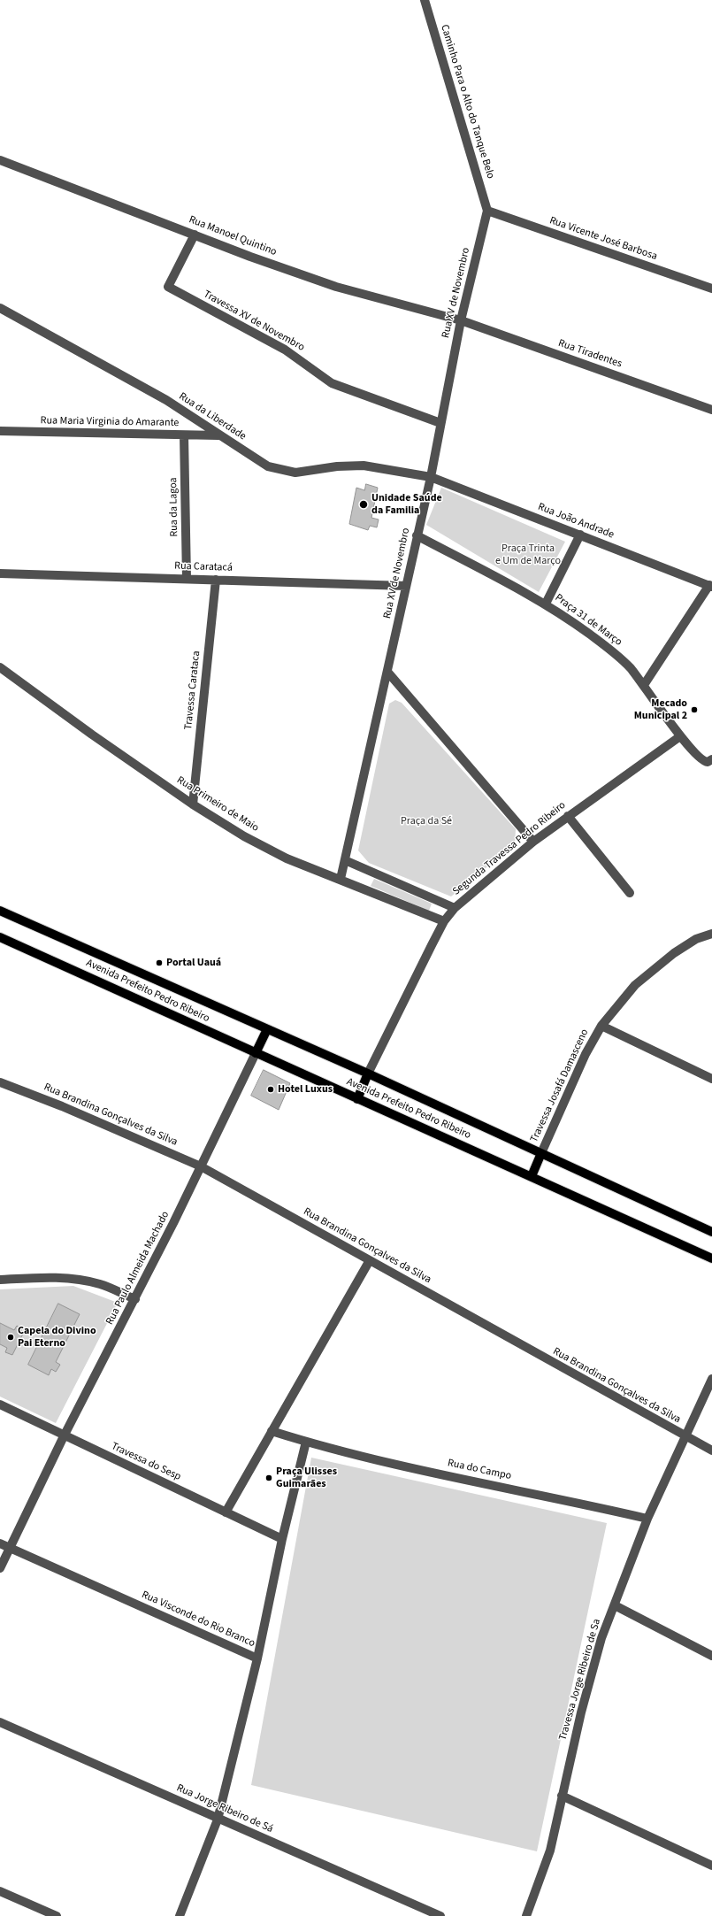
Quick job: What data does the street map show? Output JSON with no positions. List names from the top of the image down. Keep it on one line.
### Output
{"streets":{"main road":["Avenida Prefeito Pedro Ribeiro"],"street":["Caminho Para o Alto do Tanque Belo","Rua Manoel Quintino","Rua Vicente José Barbosa","Rua XV de Novembro","Travessa XV de Novembro","Rua Tiradentes","Rua da Liberdade","Rua Maria Virginia do Amarante","Rua da Lagoa","Rua João Andrade","Rua Caratacá","Praça 31 de Março","Travessa Carataca","Rua Primeiro de Maio","Segunda Travessa Pedro Ribeiro","Travessa Josafá Damasceno","Rua Brandina Gonçalves da Silva","Rua Paulo Almeida Machado","Travessa do Sesp","Rua do Campo","Rua Visconde do Rio Branco","Travessa Jorge Ribeiro de Sa","Rua Jorge Ribeiro de Sá"]},"crossings":[["Caminho Para o Alto do Tanque Belo","Rua Vicente José Barbosa"],["Caminho Para o Alto do Tanque Belo","Rua XV de Novembro"],["Rua Manoel Quintino","Rua XV de Novembro"],["Rua Manoel Quintino","Travessa XV de Novembro"],["Rua Manoel Quintino","Rua Tiradentes"],["Rua Vicente José Barbosa","Rua XV de Novembro"],["Rua XV de Novembro","Travessa XV de Novembro"],["Rua XV de Novembro","Rua Tiradentes"],["Rua XV de Novembro","Rua da Liberdade"],["Rua XV de Novembro","Rua João Andrade"],["Rua XV de Novembro","Rua Caratacá"],["Rua XV de Novembro","Praça 31 de Março"],["Rua XV de Novembro","Rua Primeiro de Maio"],["Rua da Liberdade","Rua Maria Virginia do Amarante"],["Rua da Liberdade","Rua João Andrade"],["Rua Maria Virginia do Amarante","Rua da Lagoa"],["Rua da Lagoa","Rua Caratacá"],["Rua Caratacá","Travessa Carataca"],["Praça 31 de Março","Segunda Travessa Pedro Ribeiro"],["Travessa Carataca","Rua Primeiro de Maio"],["Rua Primeiro de Maio","Segunda Travessa Pedro Ribeiro"],["Segunda Travessa Pedro Ribeiro","Avenida Prefeito Pedro Ribeiro"],["Avenida Prefeito Pedro Ribeiro","Travessa Josafá Damasceno"],["Avenida Prefeito Pedro Ribeiro","Rua Paulo Almeida Machado"],["Rua Brandina Gonçalves da Silva","Rua Paulo Almeida Machado"],["Rua Brandina Gonçalves da Silva","Travessa Jorge Ribeiro de Sa"],["Rua Paulo Almeida Machado","Travessa do Sesp"],["Rua Paulo Almeida Machado","Rua Visconde do Rio Branco"],["Rua do Campo","Travessa Jorge Ribeiro de Sa"],["Rua Visconde do Rio Branco","Rua Jorge Ribeiro de Sá"]],"parks":["Praça Trinta e Um de Março","Praça da Sé"],"places":["Unidade Saúde da Familia","Mecado Municipal 2","Portal Uauá","Hotel Luxus","Capela do Divino Pai Eterno","Praça Ulisses Guimarães"]}
